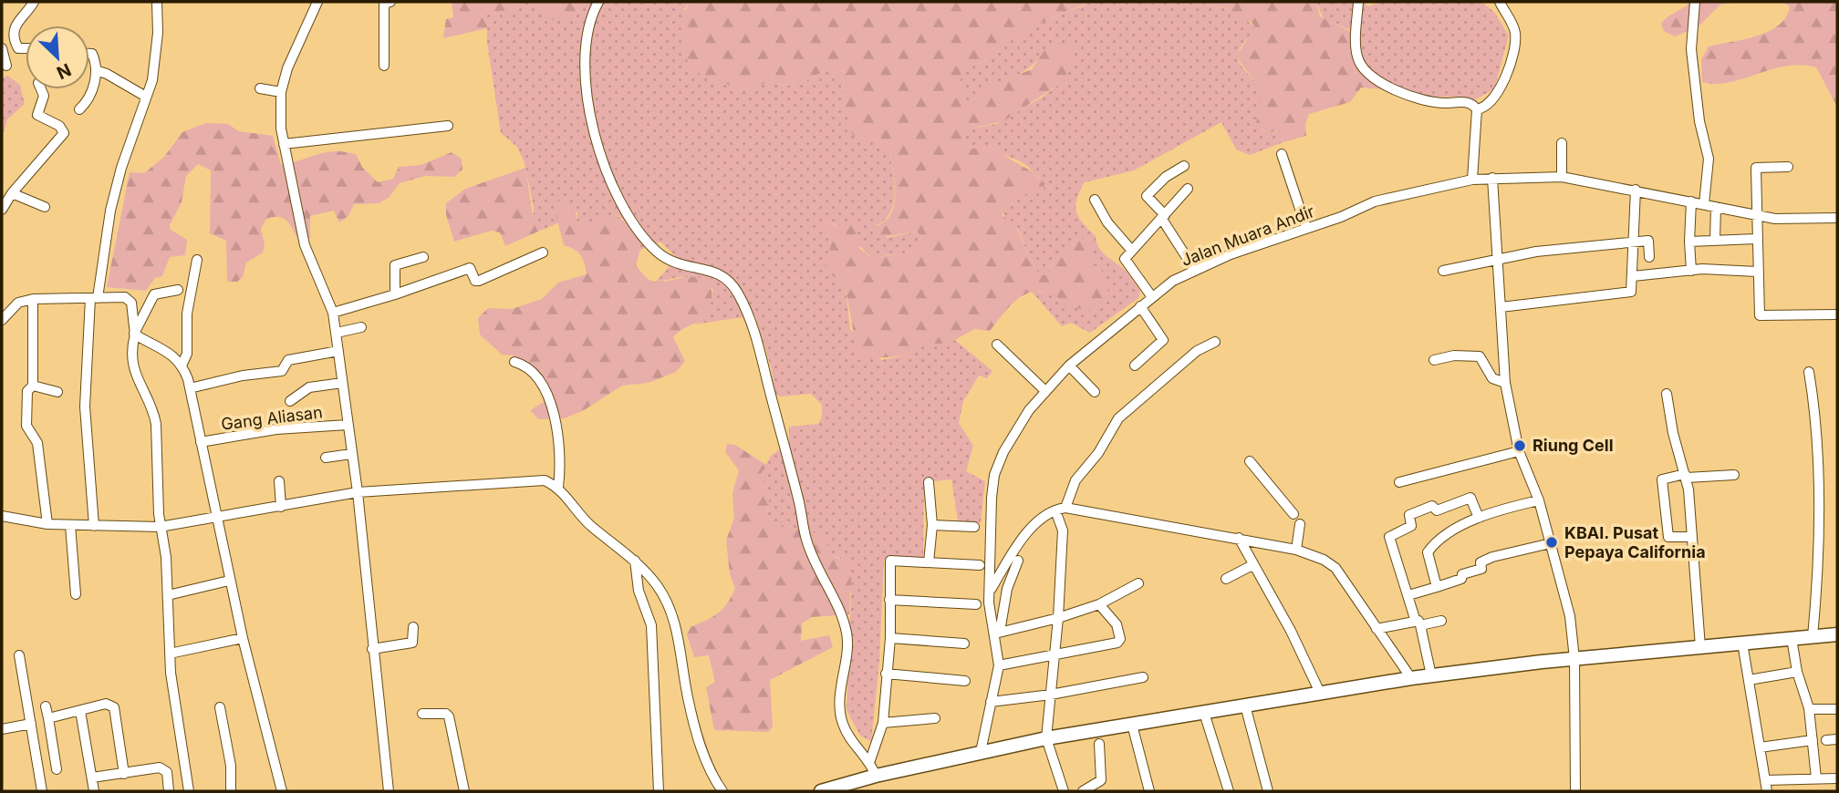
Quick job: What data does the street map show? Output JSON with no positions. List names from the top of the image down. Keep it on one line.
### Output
{"streets":{"street":["Jalan Muara Andir","Gang Aliasan"]},"places":["Riung Cell","KBAI. Pusat Pepaya California"],"north":"bottom right"}
